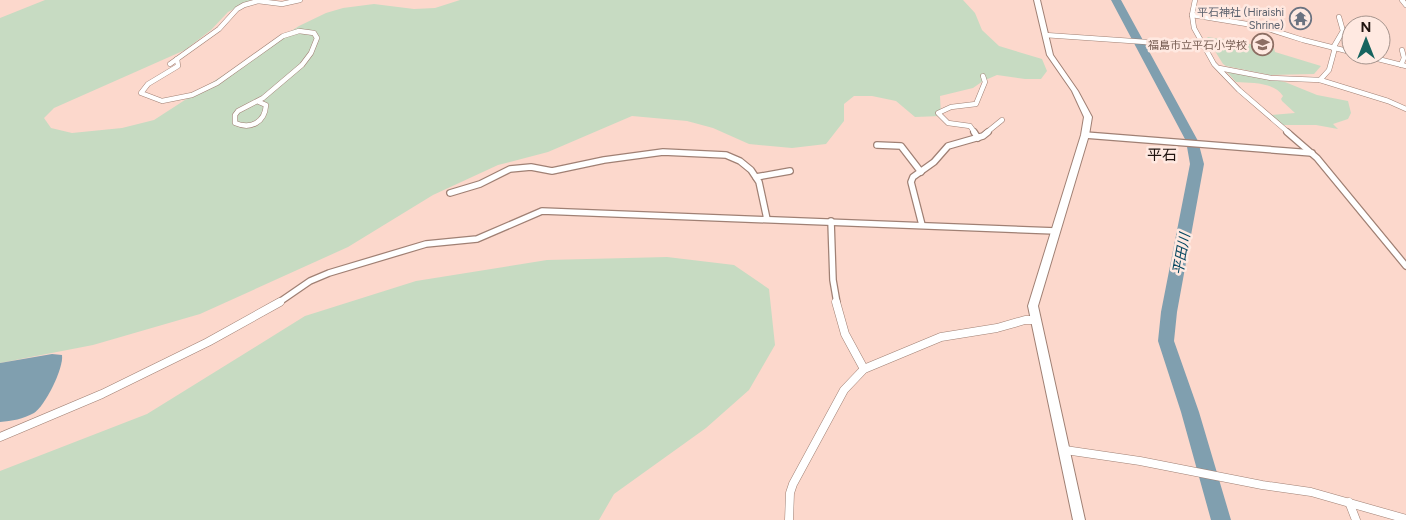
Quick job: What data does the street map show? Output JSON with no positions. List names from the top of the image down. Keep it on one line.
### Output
{"districts":["平石"],"water":["平田川"],"places":{"temple":["平石神社 (Hiraishi Shrine)"],"school or university":["福島市立平石小学校"]},"north":"top"}
